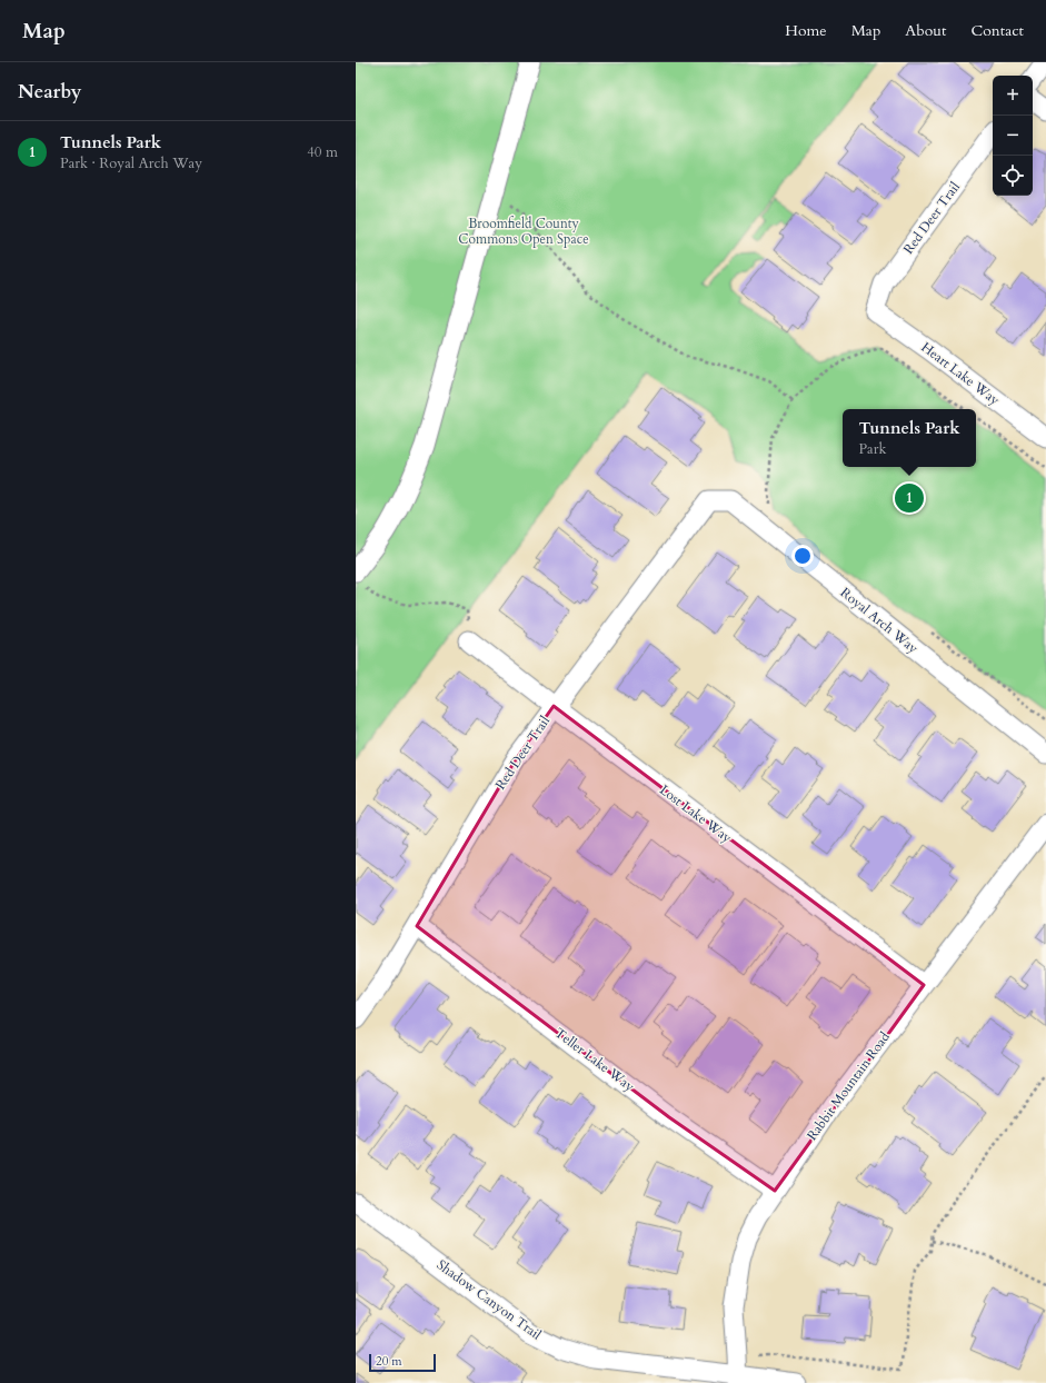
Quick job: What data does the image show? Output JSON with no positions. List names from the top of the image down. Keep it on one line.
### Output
{"streets":{"street":["Red Deer Trail","Heart Lake Way","Royal Arch Way","Lost Lake Way","Teller Lake Way","Rabbit Mountain Road","Shadow Canyon Trail"]},"crossings":[["Red Deer Trail","Heart Lake Way"],["Red Deer Trail","Royal Arch Way"],["Red Deer Trail","Lost Lake Way"],["Red Deer Trail","Teller Lake Way"],["Lost Lake Way","Rabbit Mountain Road"],["Teller Lake Way","Rabbit Mountain Road"],["Rabbit Mountain Road","Shadow Canyon Trail"]],"parks":["Broomfield County Commons Open Space"],"scale_bar":"20 m","page":{"header":"Map","nav":["Home","Map","About","Contact"],"heading":"Nearby","map_buttons":["+","−"],"list":[{"mark":"1","name":"Tunnels Park","note":"Park · Royal Arch Way","value":"40 m"}],"popup":["Tunnels Park","Park"],"pins":"1","scale":"20 m"}}
